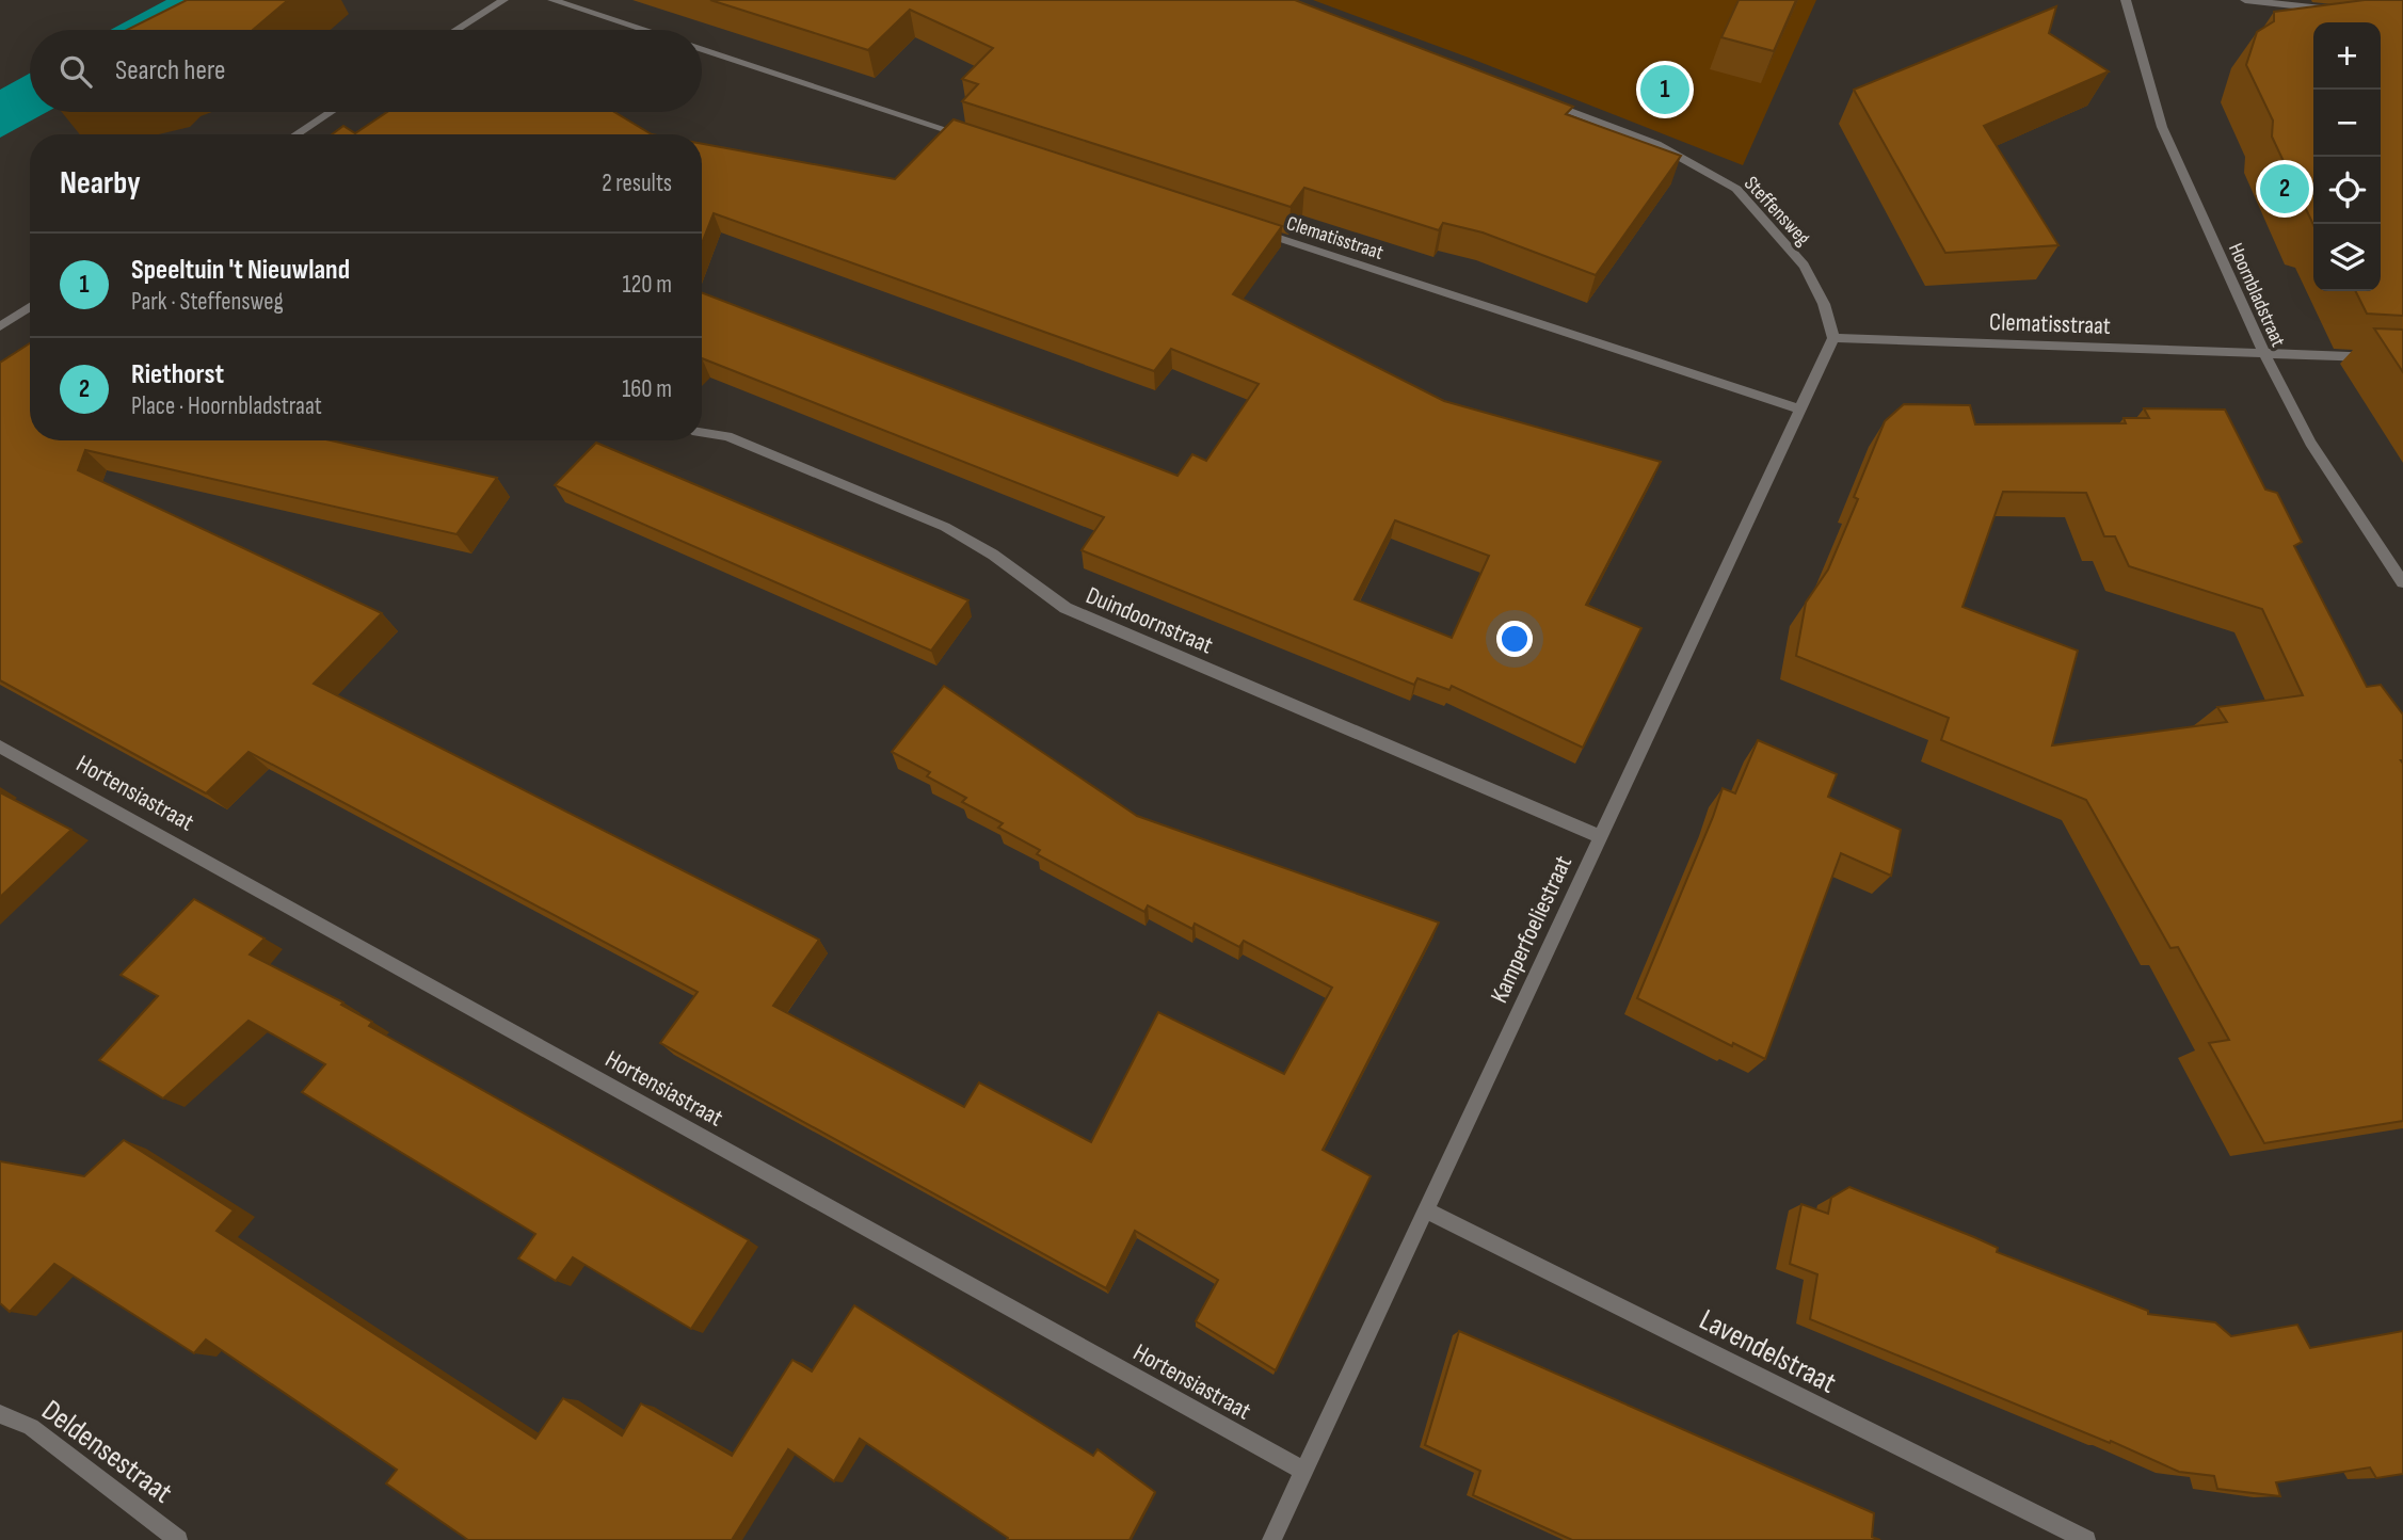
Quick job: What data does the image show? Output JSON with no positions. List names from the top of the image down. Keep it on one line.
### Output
{"streets":{"street":["Steffensweg","Clematisstraat","Hoornbladstraat","Duindoornstraat","Hortensiastraat","Kamperfoeliestraat","Lavendelstraat","Deldensestraat"]},"crossings":[["Steffensweg","Clematisstraat"],["Steffensweg","Kamperfoeliestraat"],["Clematisstraat","Hoornbladstraat"],["Clematisstraat","Kamperfoeliestraat"],["Duindoornstraat","Kamperfoeliestraat"],["Hortensiastraat","Kamperfoeliestraat"],["Kamperfoeliestraat","Lavendelstraat"]],"page":{"map_buttons":["+","−"],"search":"Search here","pins":["1","2"],"heading":["Nearby","2 results"],"list":[{"mark":"1","name":"Speeltuin 't Nieuwland","note":"Park · Steffensweg","value":"120 m"},{"mark":"2","name":"Riethorst","note":"Place · Hoornbladstraat","value":"160 m"}]}}
